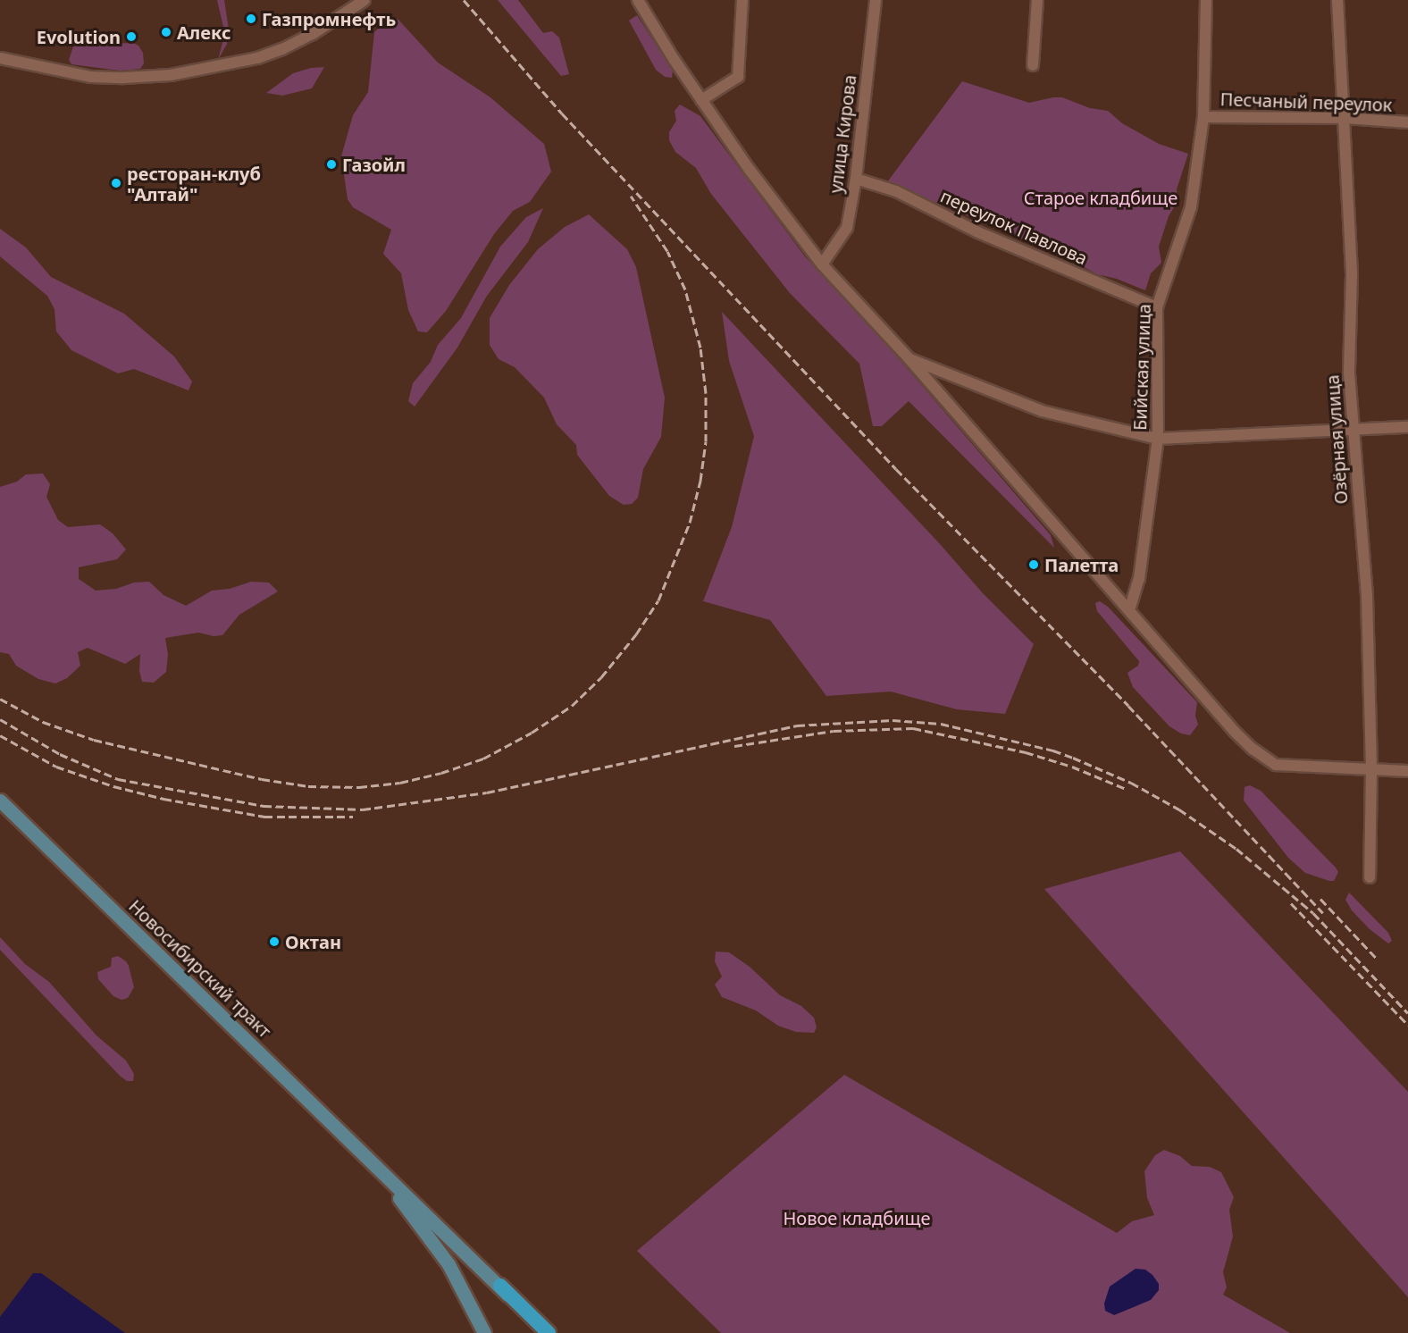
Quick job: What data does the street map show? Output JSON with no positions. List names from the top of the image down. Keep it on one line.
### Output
{"streets":{"main road":["Новосибирский тракт"],"street":["Песчаный переулок","улица Кирова","переулок Павлова","Бийская улица","Озёрная улица"]},"crossings":[["Песчаный переулок","Бийская улица"],["Песчаный переулок","Озёрная улица"],["улица Кирова","переулок Павлова"],["переулок Павлова","Бийская улица"]],"parks":["Старое кладбище","Новое кладбище"],"places":["Газпромнефть","Алекс","Evolution","Газойл","ресторан-клуб \"Алтай\"","Палетта","Октан"]}
